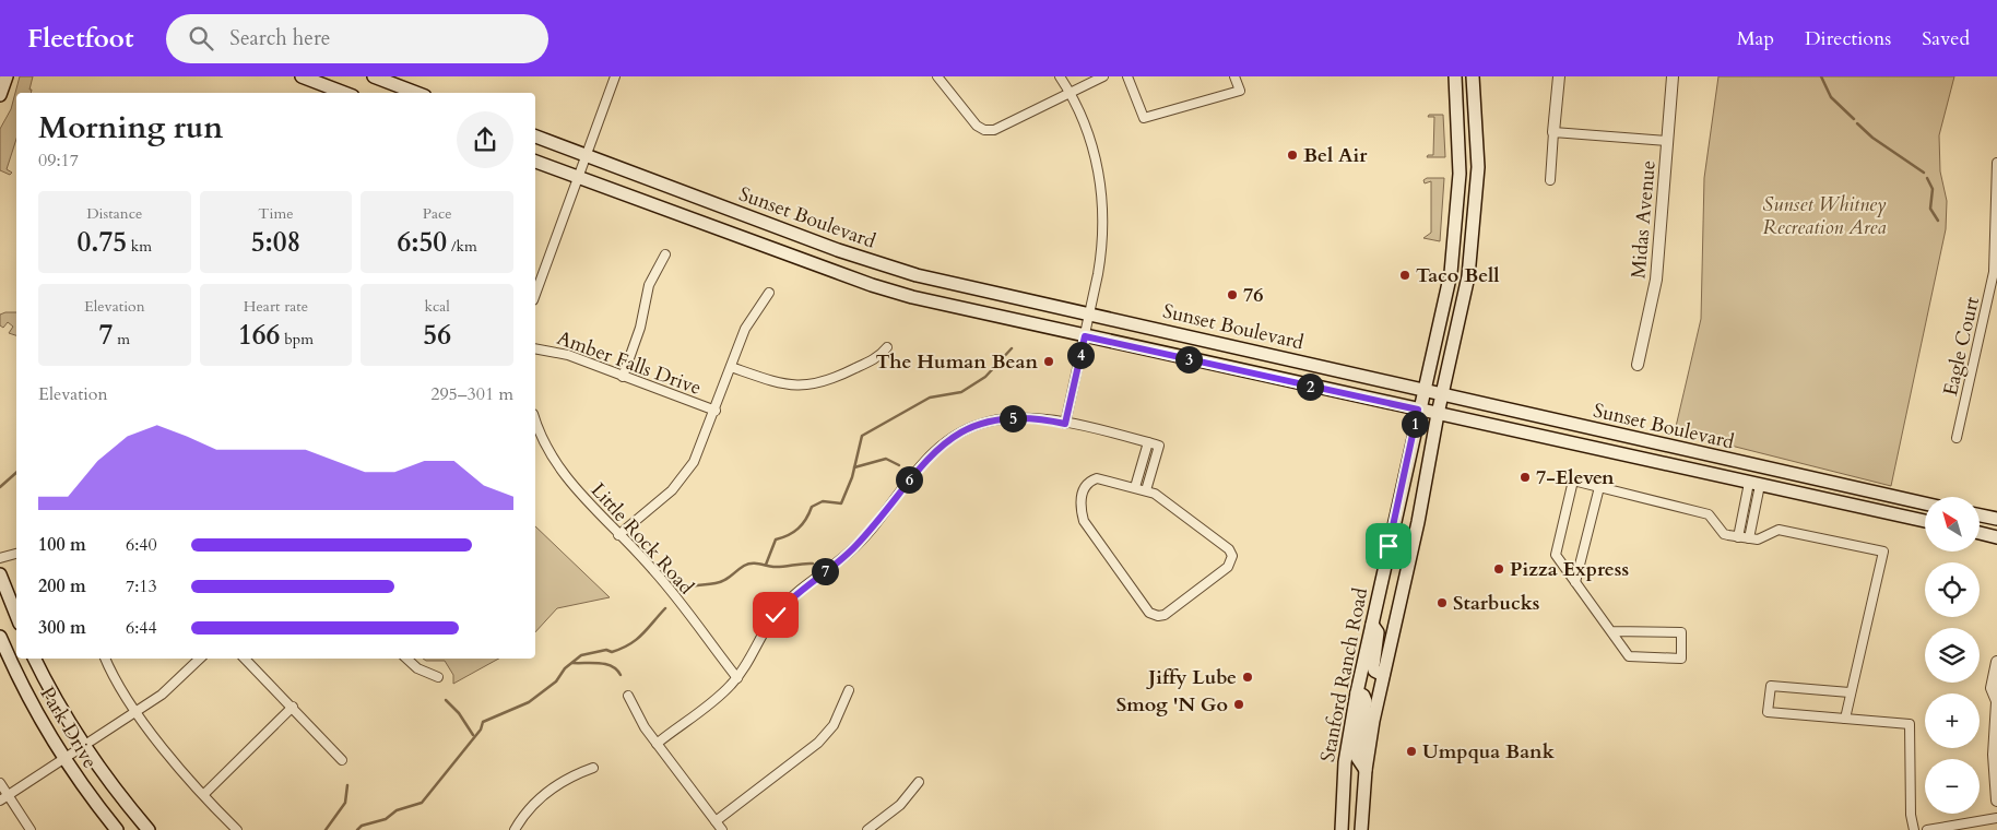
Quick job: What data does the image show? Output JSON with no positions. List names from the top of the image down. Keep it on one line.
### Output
{"streets":{"main road":["Sunset Boulevard","Stanford Ranch Road","Park Drive"],"street":["Midas Avenue","Eagle Court","Amber Falls Drive","Little Rock Road"]},"crossings":[["Sunset Boulevard","Stanford Ranch Road"]],"parks":["Sunset Whitney Recreation Area"],"places":["Bel Air","Taco Bell","76","The Human Bean","7-Eleven","Pizza Express","Starbucks","Jiffy Lube","Smog 'N Go","Umpqua Bank"],"north":"top left","page":{"header":"Fleetfoot","search":"Search here","nav":["Map","Directions","Saved"],"heading":["Morning run","09:17"],"stats":[["Distance","0.75 km"],["Time","5:08"],["Pace","6:50 /km"],["Elevation","7 m"],["Heart rate","166 bpm"],["kcal","56"]],"pins":["4","3","2","5","1","6","7"],"chart":["Elevation","295–301 m"],"map_buttons":["+","−"],"list":[{"name":"100 m","note":"6:40"},{"name":"200 m","note":"7:13"},{"name":"300 m","note":"6:44"}]}}
